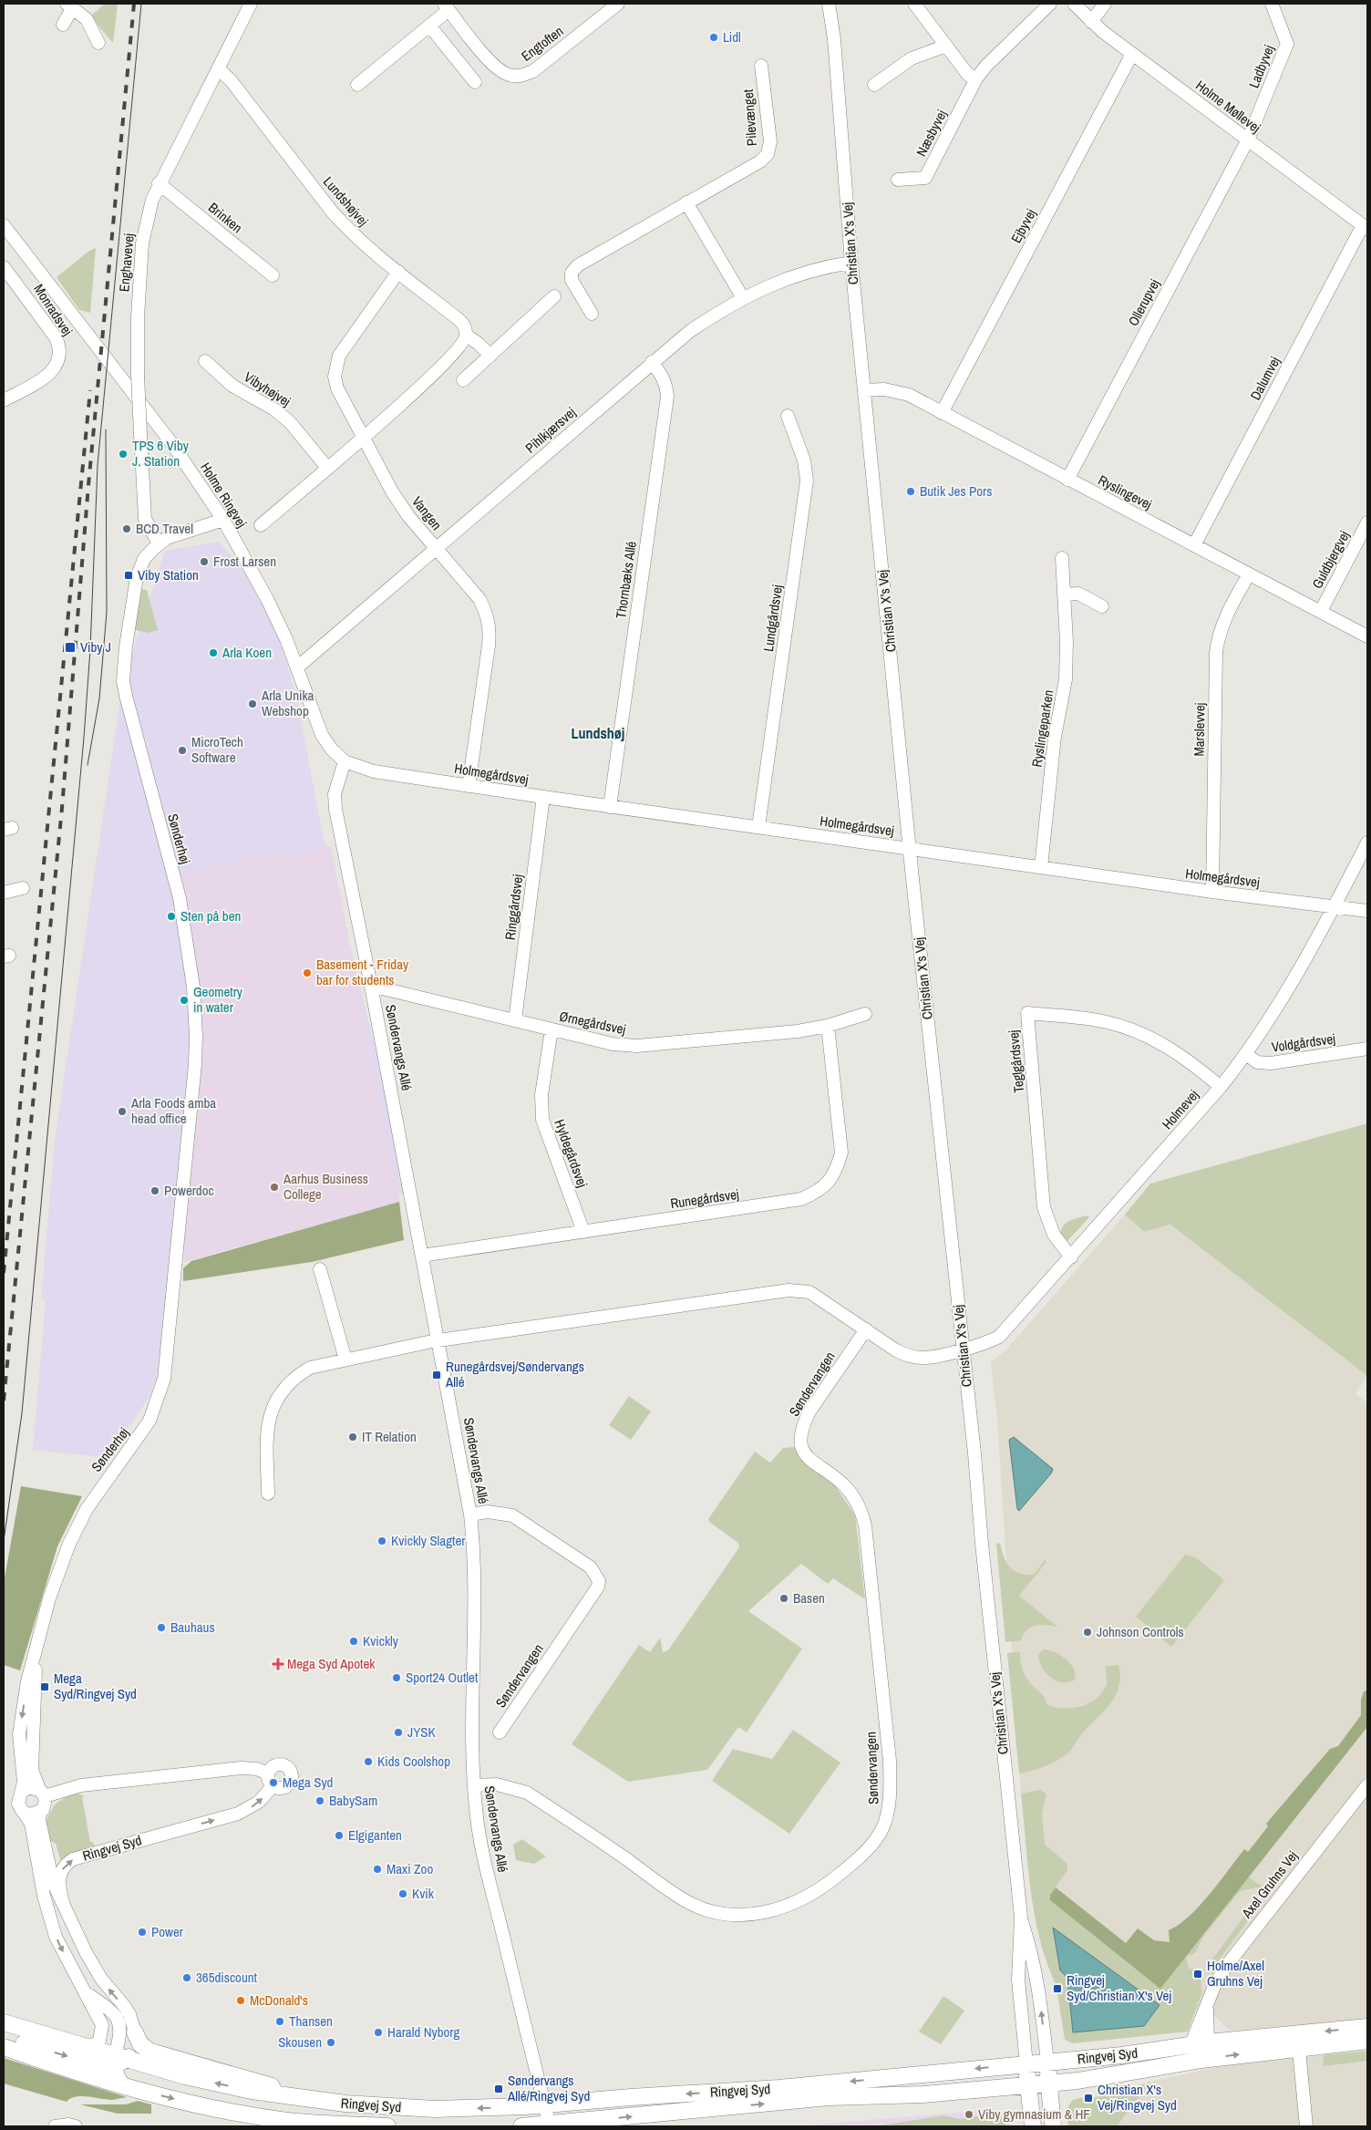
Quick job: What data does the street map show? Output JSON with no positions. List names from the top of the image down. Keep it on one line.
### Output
{"streets":{"main road":["Christian X's Vej","Ringvej Syd"],"street":["Engtoften","Ladbyvej","Holme Møllevej","Pilevænget","Næsbyvej","Lundshøjvej","Brinken","Ejbyvej","Enghavevej","Ollerupvej","Monradsvej","Dalumvej","Vibyhøjvej","Pihlkjærsvej","Ryslingevej","Holme Ringvej","Vangen","Guldbjergvej","Thornbæks Allé","Lundgårdsvej","Ryslingeparken","Marslevvej","Holmegårdsvej","Sønderhøj","Ringgårdsvej","Ørnegårdsvej","Voldgårdsvej","Søndervangs Allé","Teglgårdsvej","Holmevej","Hyldegårdsvej","Runegårdsvej","Søndervangen","Axel Gruhns Vej"]},"crossings":[["Ladbyvej","Holme Møllevej"],["Ladbyvej","Ollerupvej"],["Holme Møllevej","Ejbyvej"],["Holme Møllevej","Ollerupvej"],["Holme Møllevej","Dalumvej"],["Lundshøjvej","Enghavevej"],["Lundshøjvej","Vangen"],["Brinken","Enghavevej"],["Ejbyvej","Ryslingevej"],["Christian X's Vej","Pihlkjærsvej"],["Christian X's Vej","Ryslingevej"],["Christian X's Vej","Holmegårdsvej"],["Christian X's Vej","Holmevej"],["Christian X's Vej","Ringvej Syd"],["Enghavevej","Sønderhøj"],["Ollerupvej","Ryslingevej"],["Dalumvej","Ryslingevej"],["Pihlkjærsvej","Holme Ringvej"],["Pihlkjærsvej","Vangen"],["Pihlkjærsvej","Thornbæks Allé"],["Ryslingevej","Guldbjergvej"],["Ryslingevej","Marslevvej"],["Holme Ringvej","Holmegårdsvej"],["Holme Ringvej","Sønderhøj"],["Holme Ringvej","Søndervangs Allé"],["Vangen","Holmegårdsvej"],["Thornbæks Allé","Holmegårdsvej"],["Lundgårdsvej","Holmegårdsvej"],["Ryslingeparken","Holmegårdsvej"],["Marslevvej","Holmegårdsvej"],["Holmegårdsvej","Ringgårdsvej"],["Holmegårdsvej","Søndervangs Allé"],["Holmegårdsvej","Holmevej"],["Sønderhøj","Ringvej Syd"],["Ringgårdsvej","Ørnegårdsvej"],["Ørnegårdsvej","Søndervangs Allé"],["Ørnegårdsvej","Hyldegårdsvej"],["Ørnegårdsvej","Runegårdsvej"],["Voldgårdsvej","Holmevej"],["Søndervangs Allé","Runegårdsvej"],["Søndervangs Allé","Søndervangen"],["Søndervangs Allé","Ringvej Syd"],["Teglgårdsvej","Holmevej"],["Hyldegårdsvej","Runegårdsvej"],["Ringvej Syd","Axel Gruhns Vej"]],"districts":["Lundshøj"],"places":{"other":["Lidl","TPS 6 Viby J. Station","Butik Jes Pors","BCD Travel","Frost Larsen","Arla Koen","Arla Unika Webshop","MicroTech Software","Sten på ben","Basement - Friday bar for students","Geometry in water","Arla Foods amba head office","Aarhus Business College","Powerdoc","IT Relation","Kvickly Slagter","Basen","Bauhaus","Johnson Controls","Kvickly","Sport24 Outlet","JYSK","Kids Coolshop","Mega Syd","BabySam","Elgiganten","Maxi Zoo","Kvik","Power","365discount","McDonald's","Thansen","Harald Nyborg","Skousen","Viby gymnasium & HF"],"transit":["Viby Station","Viby J","Runegårdsvej/Søndervangs Allé","Mega Syd/Ringvej Syd","Holme/Axel Gruhns Vej","Ringvej Syd/Christian X's Vej","Søndervangs Allé/Ringvej Syd","Christian X's Vej/Ringvej Syd"],"health":["Mega Syd Apotek"]}}
